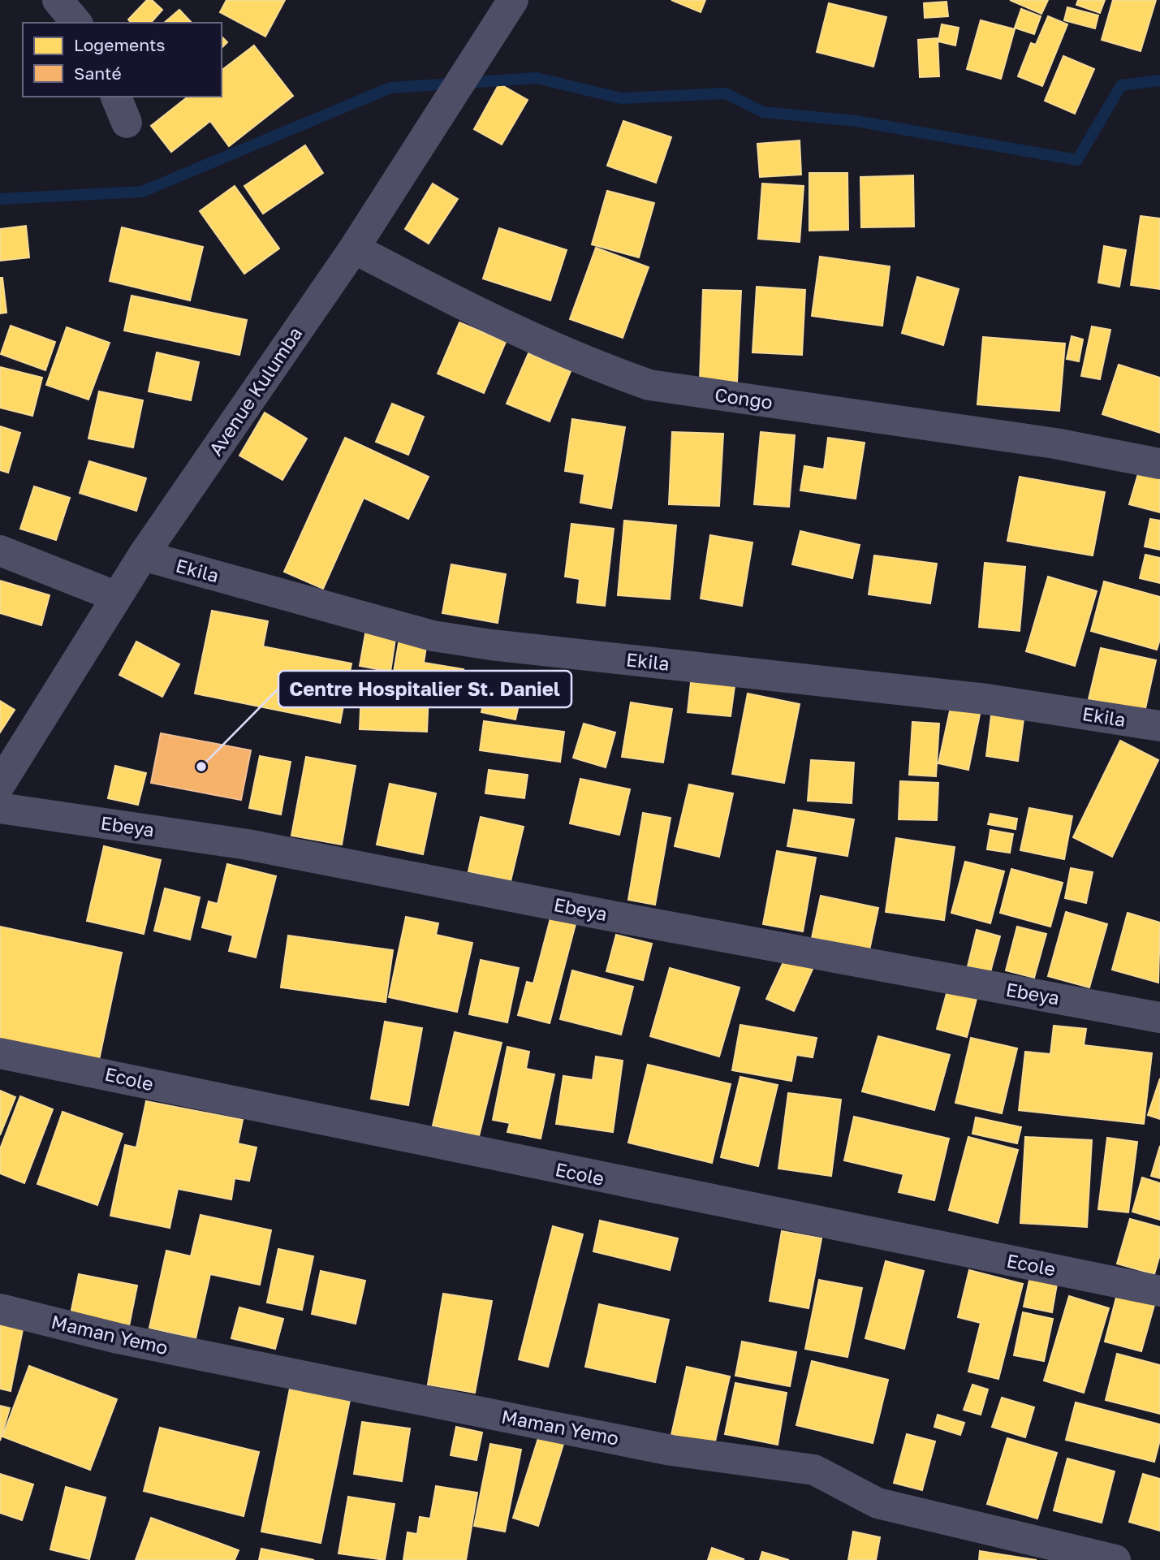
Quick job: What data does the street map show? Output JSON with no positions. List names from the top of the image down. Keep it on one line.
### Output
{"streets":{"street":["Avenue Kulumba","Congo","Ekila","Ebeya","Ecole","Maman Yemo"]},"crossings":[["Avenue Kulumba","Congo"],["Avenue Kulumba","Ekila"]],"places":["Centre Hospitalier St. Daniel"],"legend":["Logements","Santé"]}
